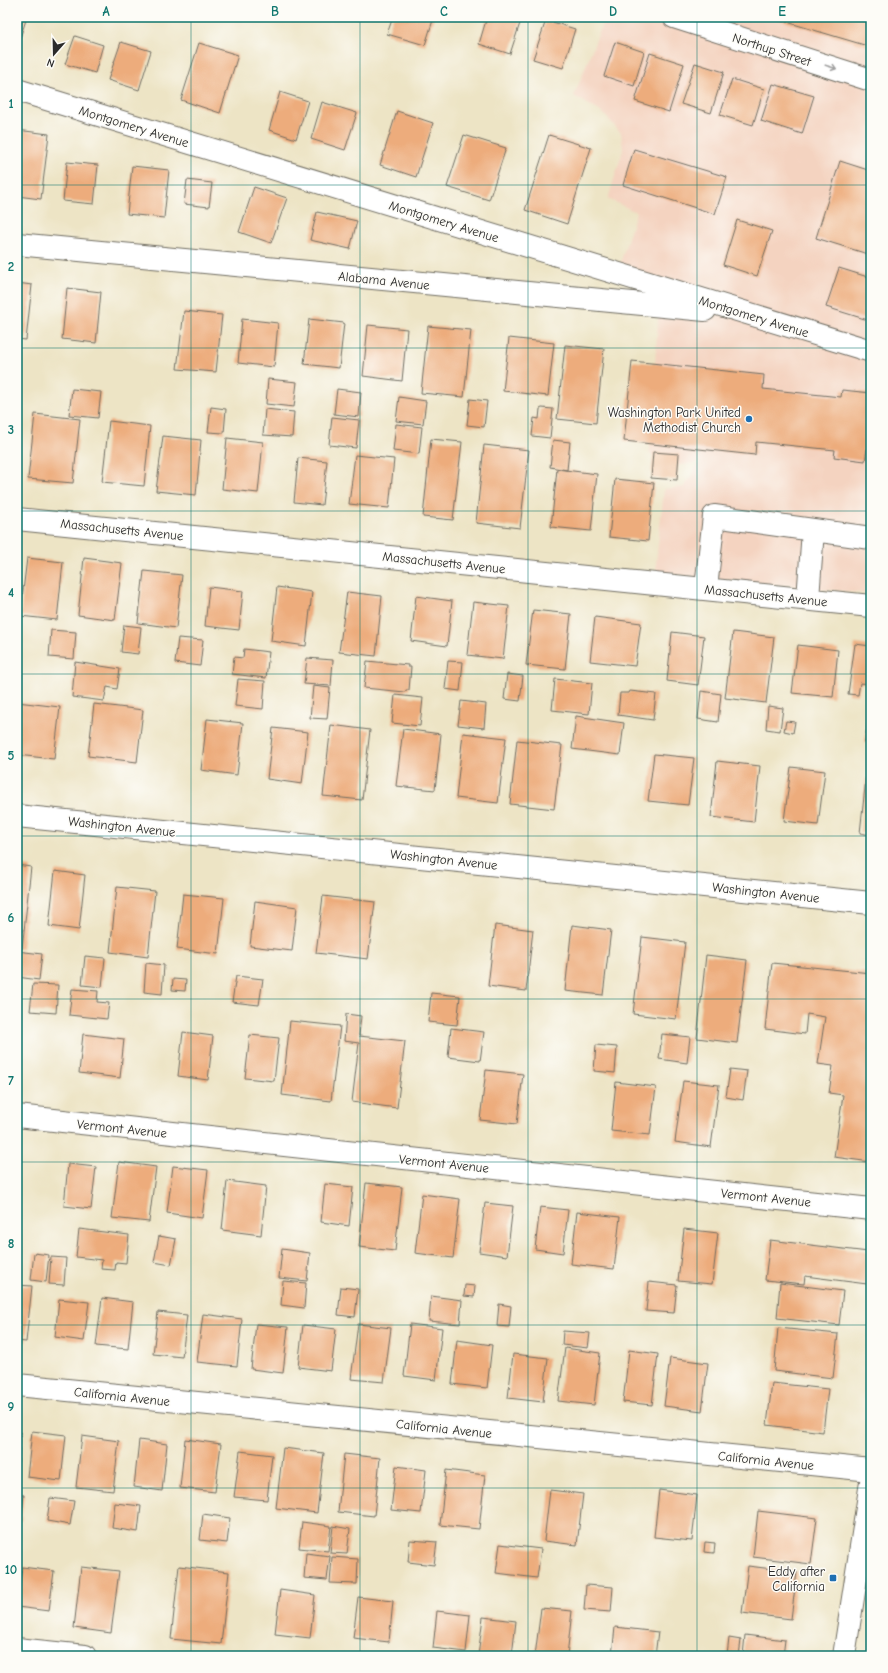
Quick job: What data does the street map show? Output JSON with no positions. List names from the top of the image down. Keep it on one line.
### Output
{"streets":{"street":["Northup Street","Montgomery Avenue","Alabama Avenue","Massachusetts Avenue","Washington Avenue","Vermont Avenue","California Avenue"]},"crossings":[["Montgomery Avenue","Alabama Avenue"]],"one_way":["Northup Street"],"places":{"other":["Washington Park United Methodist Church"],"transit":["Eddy after California"]},"north":"bottom","grid":{"columns":["A","B","C","D","E"],"rows":["1","2","3","4","5","6","7","8","9","10"]}}
